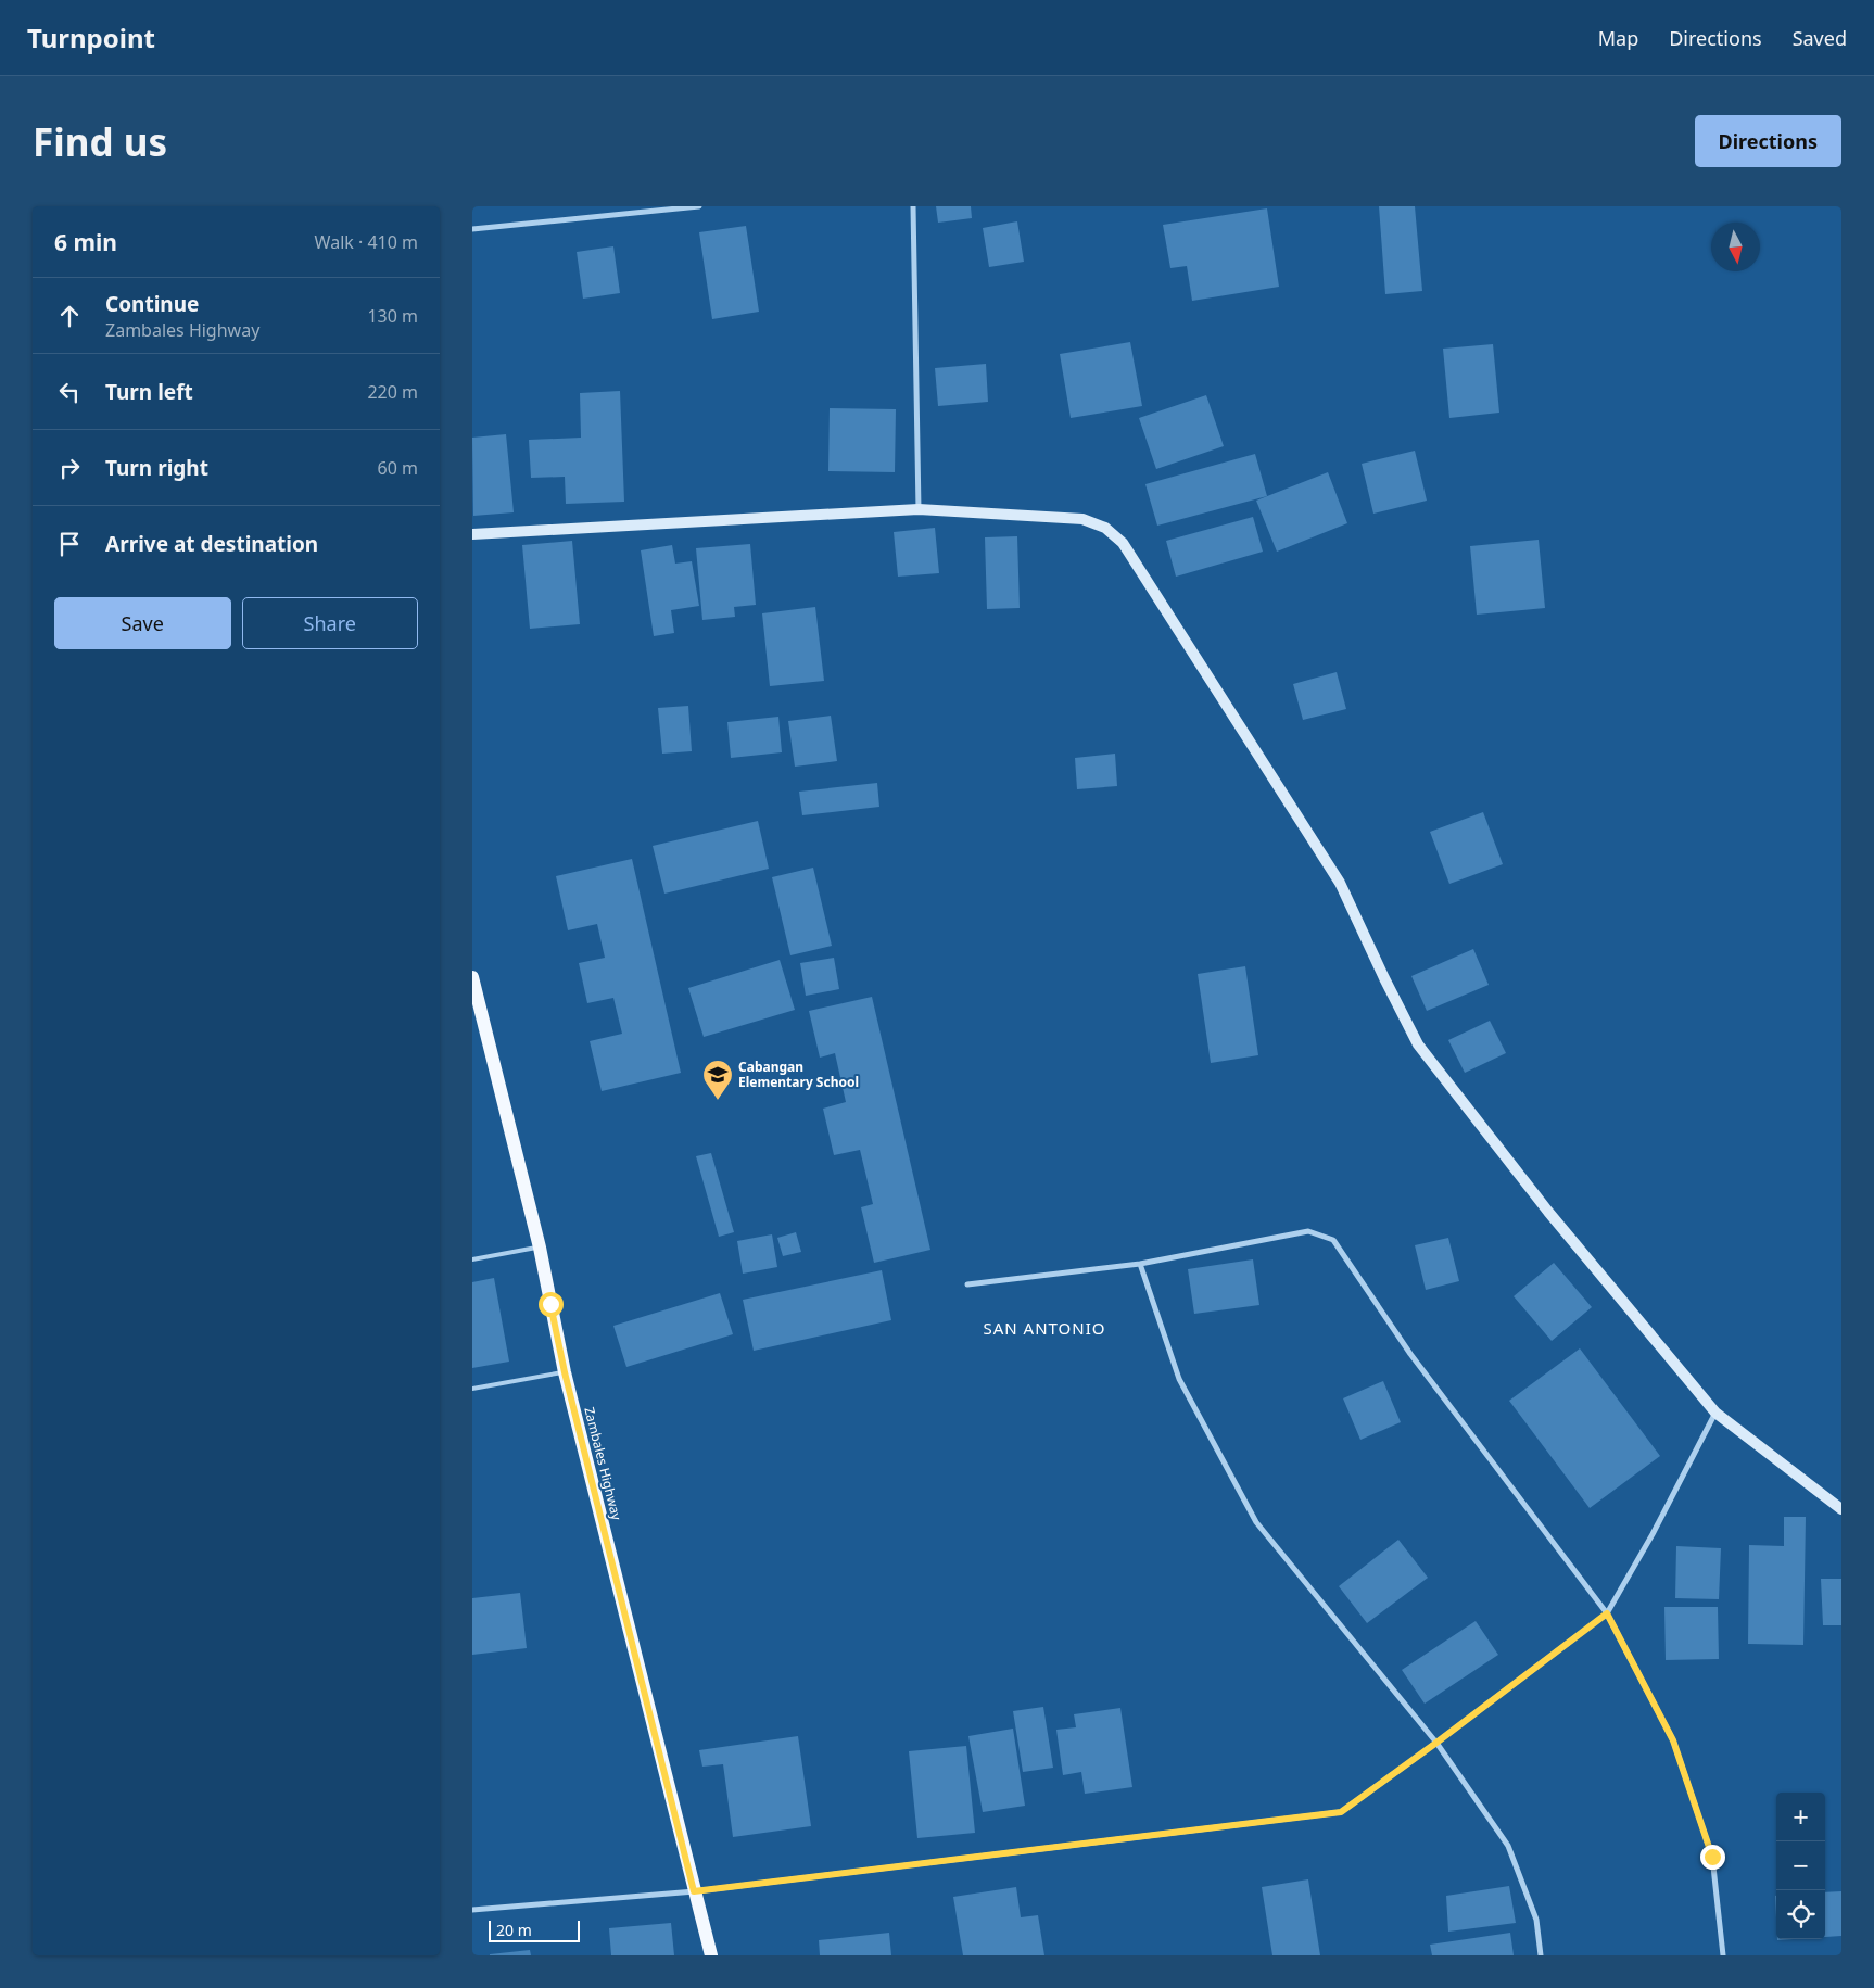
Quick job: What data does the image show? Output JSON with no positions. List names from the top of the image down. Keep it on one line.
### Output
{"streets":{"main road":["Zambales Highway"]},"districts":["SAN ANTONIO"],"places":{"school or university":["Cabangan Elementary School"]},"scale_bar":"20 m","north":"bottom","page":{"header":"Turnpoint","nav":["Map","Directions","Saved"],"buttons":["Directions",["Save","Share"]],"title":"Find us","heading":["6 min","Walk · 410 m"],"list":[["Continue","Zambales Highway","130 m"],["Turn left","220 m"],["Turn right","60 m"],"Arrive at destination"],"map_buttons":["+","−"],"scale":"20 m"}}
